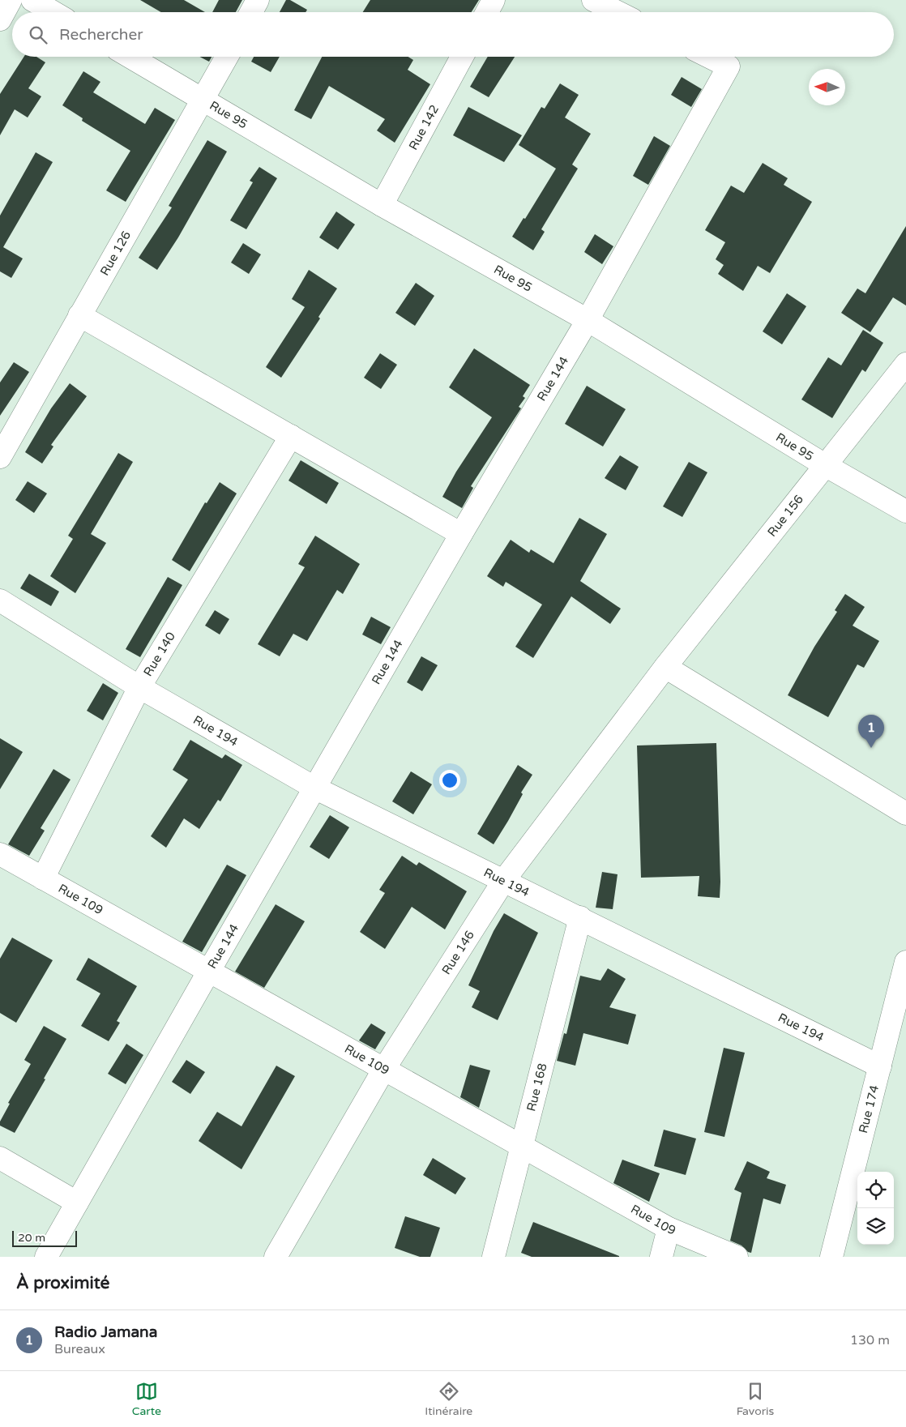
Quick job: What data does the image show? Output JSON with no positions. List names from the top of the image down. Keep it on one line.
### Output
{"streets":{"street":["Rue 95","Rue 142","Rue 126","Rue 144","Rue 156","Rue 140","Rue 194","Rue 109","Rue 146","Rue 168","Rue 174"]},"crossings":[["Rue 95","Rue 142"],["Rue 95","Rue 126"],["Rue 95","Rue 144"],["Rue 95","Rue 156"],["Rue 144","Rue 194"],["Rue 144","Rue 109"],["Rue 156","Rue 146"],["Rue 140","Rue 194"],["Rue 140","Rue 109"],["Rue 194","Rue 146"],["Rue 194","Rue 168"],["Rue 194","Rue 174"],["Rue 109","Rue 146"],["Rue 109","Rue 168"]],"scale_bar":"20 m","north":"left","page":{"search":"Rechercher","pins":"1","scale":"20 m","heading":"À proximité","list":[{"mark":"1","name":"Radio Jamana","note":"Bureaux","value":"130 m"}],"nav":["Carte","Itinéraire","Favoris"]}}
